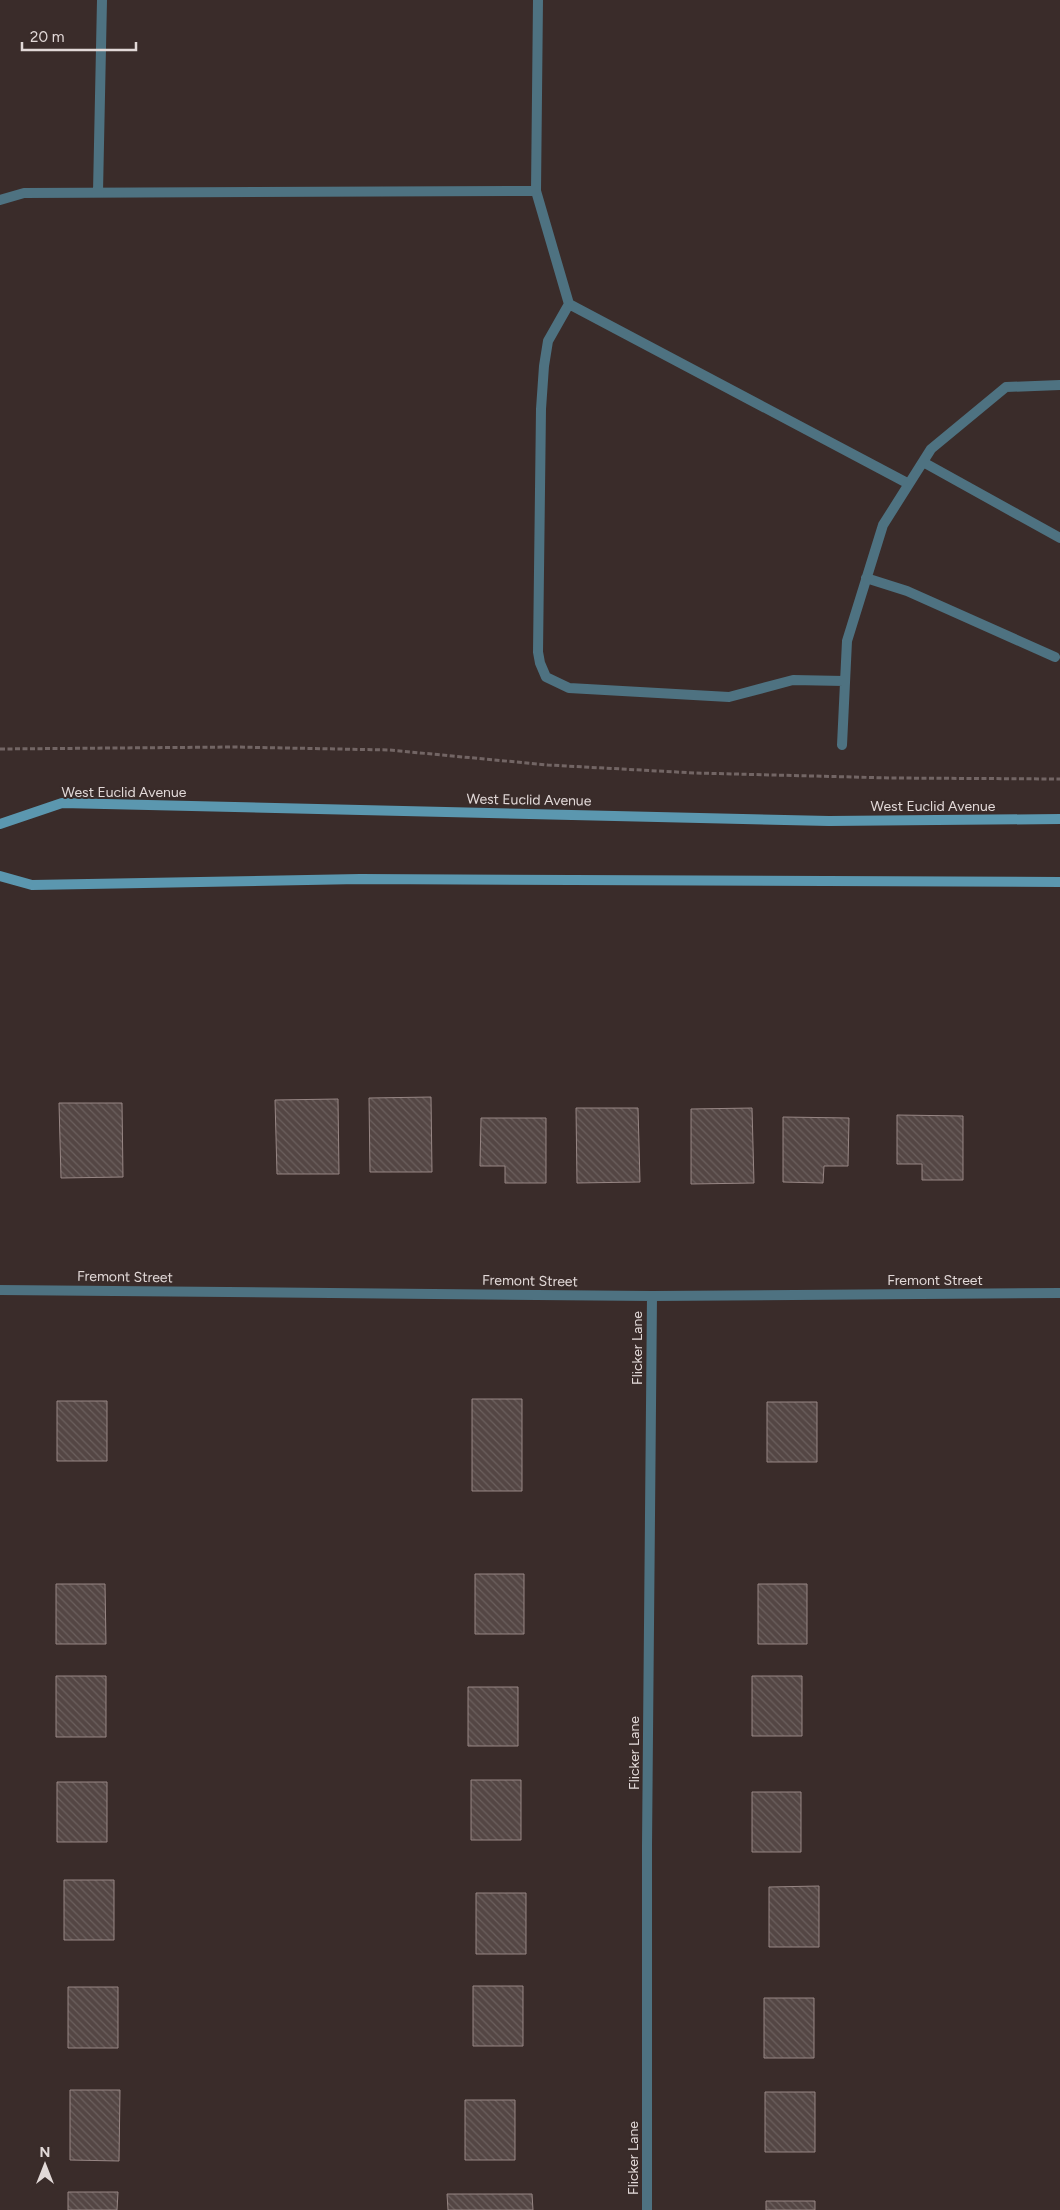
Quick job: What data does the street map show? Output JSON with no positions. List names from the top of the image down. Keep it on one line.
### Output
{"streets":{"main road":["West Euclid Avenue"],"street":["Fremont Street","Flicker Lane"]},"crossings":[["Fremont Street","Flicker Lane"]],"scale_bar":"20 m","north":"top"}
